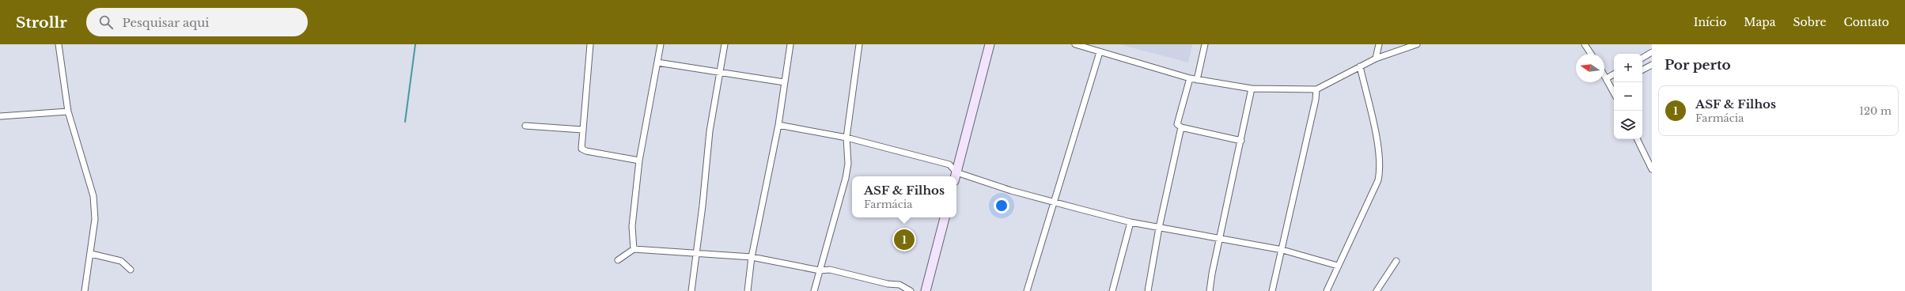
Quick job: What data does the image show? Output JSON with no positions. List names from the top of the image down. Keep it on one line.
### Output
{"north":"left","page":{"header":"Strollr","search":"Pesquisar aqui","nav":["Início","Mapa","Sobre","Contato"],"heading":"Por perto","map_buttons":["+","−"],"list":[{"mark":"1","name":"ASF & Filhos","note":"Farmácia","value":"120 m"}],"popup":["ASF & Filhos","Farmácia"],"pins":"1"}}
